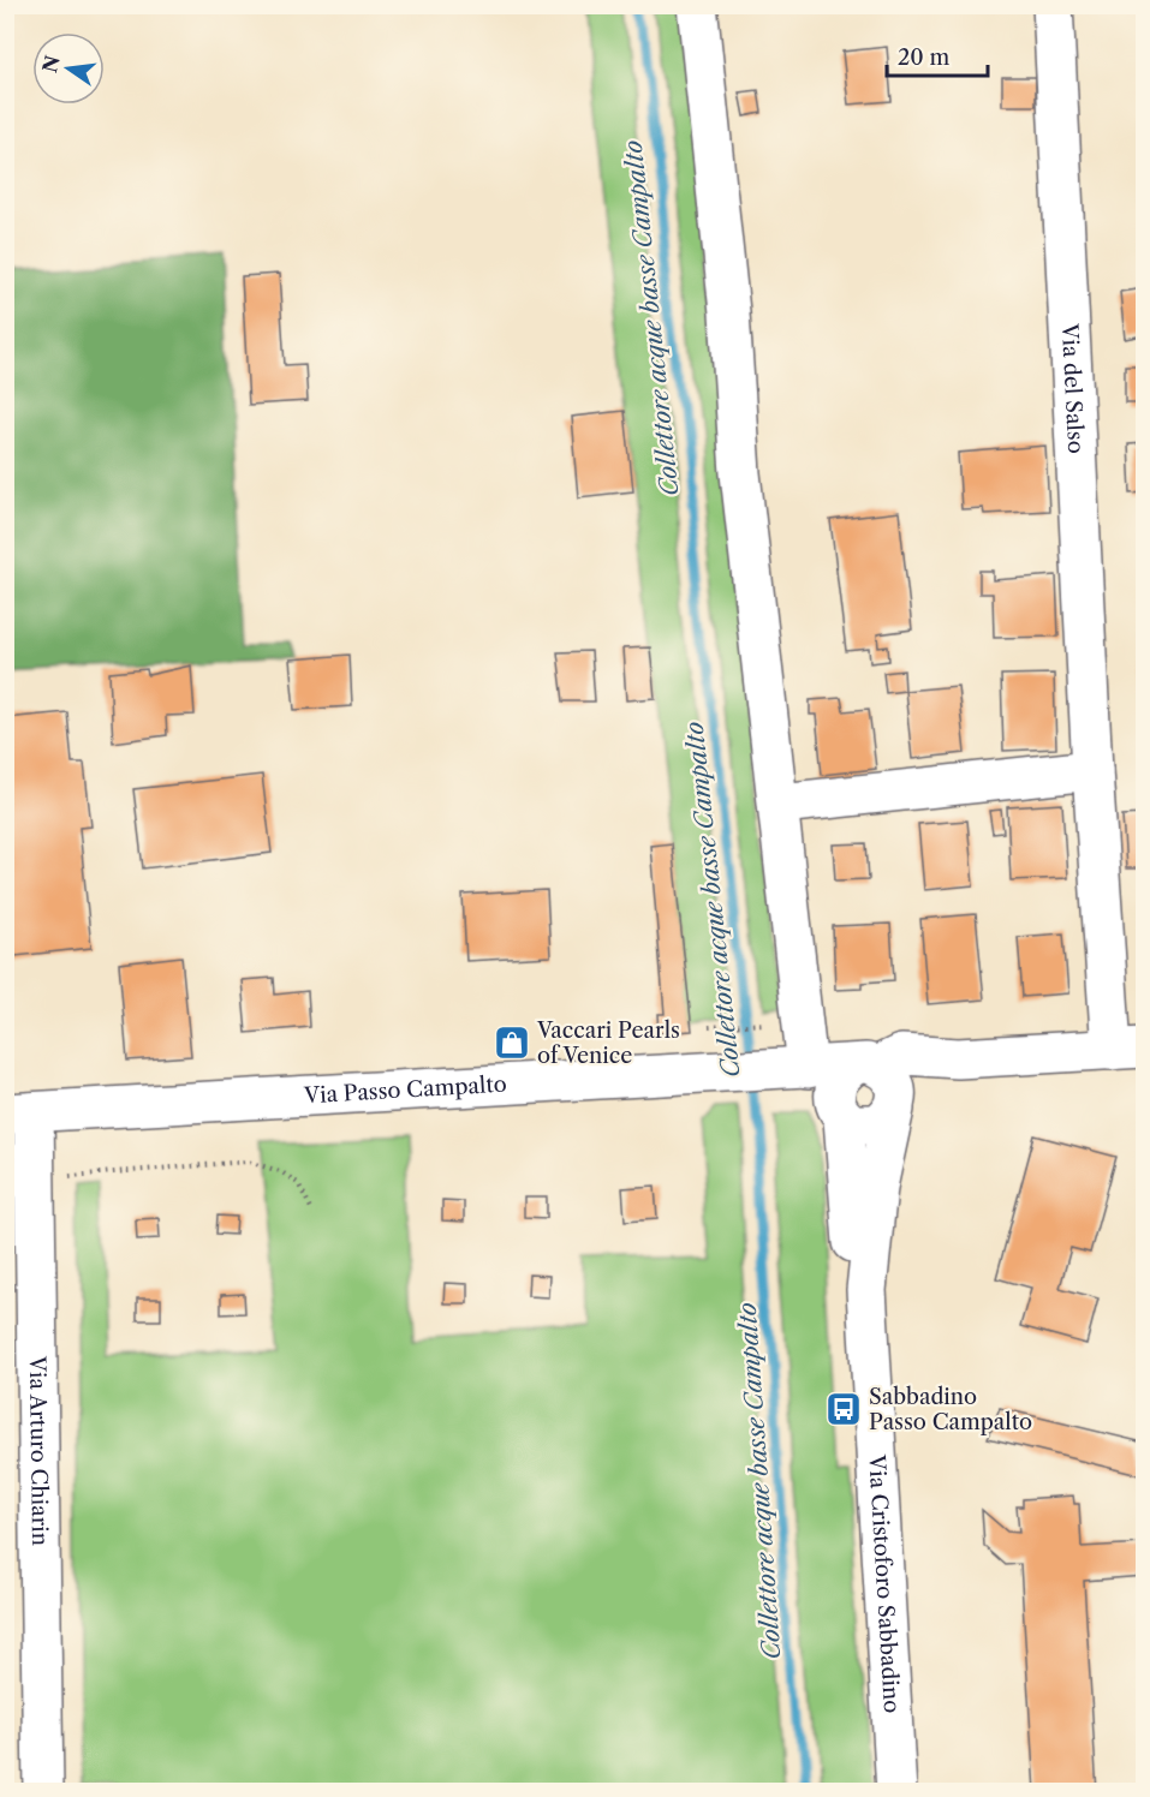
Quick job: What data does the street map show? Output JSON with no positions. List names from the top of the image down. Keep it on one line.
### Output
{"streets":{"street":["Via del Salso","Via Passo Campalto","Via Arturo Chiarin","Via Cristoforo Sabbadino"]},"crossings":[["Via del Salso","Via Passo Campalto"],["Via Passo Campalto","Via Arturo Chiarin"],["Via Passo Campalto","Via Cristoforo Sabbadino"]],"water":["Collettore acque basse Campalto"],"places":{"shop":["Vaccari Pearls of Venice"],"bus stop":["Sabbadino Passo Campalto"]},"scale_bar":"20 m","north":"left"}
